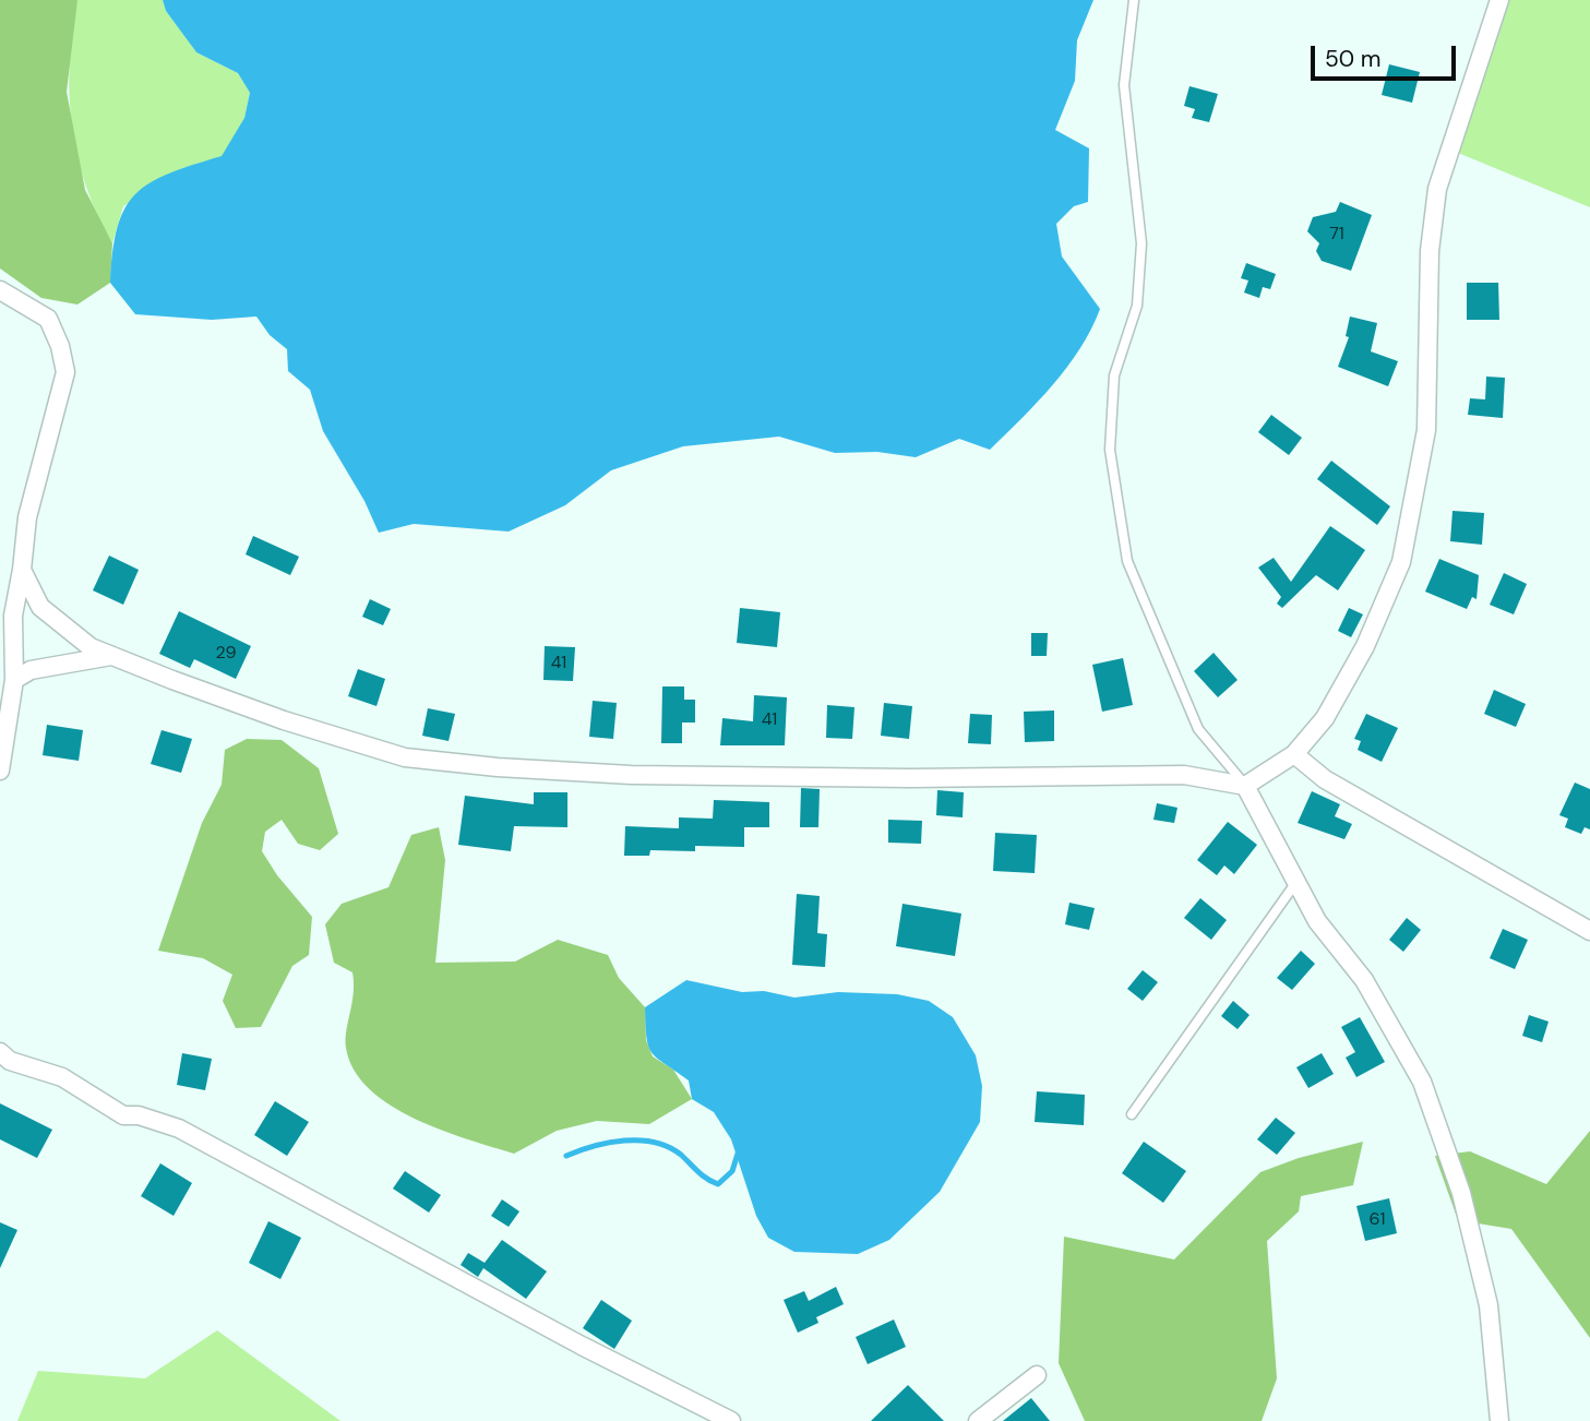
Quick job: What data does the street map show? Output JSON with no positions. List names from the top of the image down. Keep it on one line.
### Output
{"house_numbers":["71","29","41","41","61"],"scale_bar":"50 m"}
